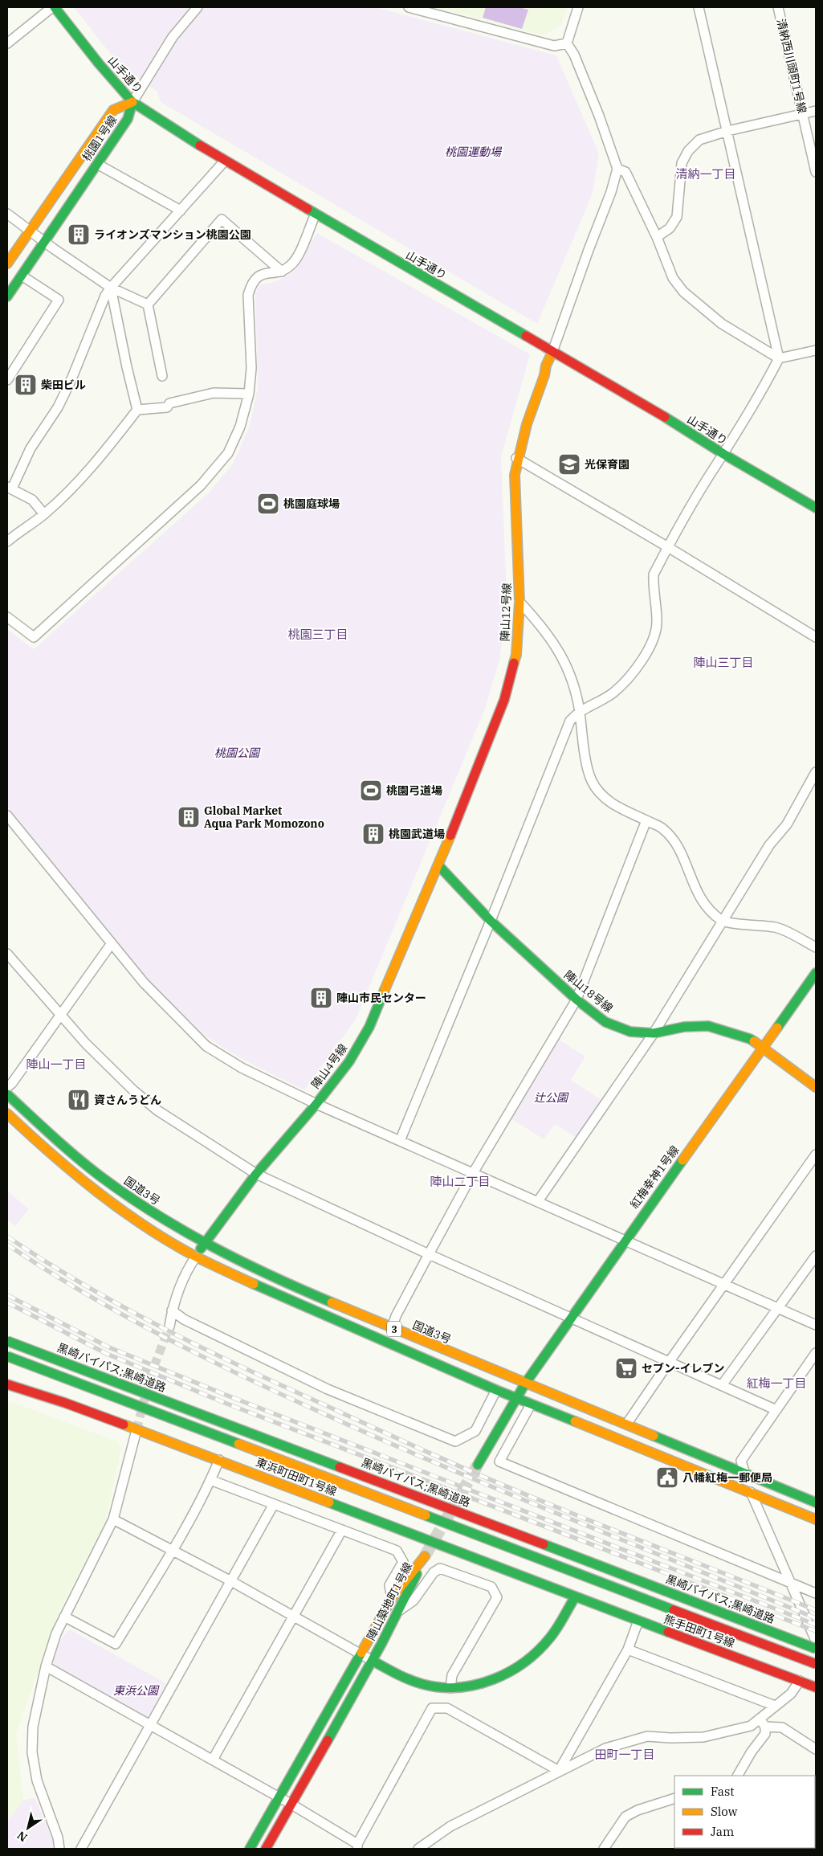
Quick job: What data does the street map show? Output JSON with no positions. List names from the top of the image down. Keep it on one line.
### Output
{"streets":{"main road":["山手通り","桃園1号線","陣山12号線","陣山18号線","陣山4号線","紅梅幸神1号線","国道3号","3","黒崎バイパス;黒崎道路","東浜町田町1号線","陣山築地町1号線","熊手田町1号線"],"street":["清納西川頭町1号線"]},"crossings":[["山手通り","桃園1号線"],["山手通り","陣山12号線"],["陣山12号線","陣山18号線"],["陣山12号線","陣山4号線"],["陣山18号線","陣山4号線"],["陣山18号線","紅梅幸神1号線"],["陣山4号線","国道3号"],["陣山4号線","3"],["紅梅幸神1号線","国道3号"],["紅梅幸神1号線","3"],["東浜町田町1号線","熊手田町1号線"]],"districts":["清納一丁目","桃園三丁目","陣山三丁目","陣山一丁目","陣山二丁目","紅梅一丁目","田町一丁目"],"parks":["桃園運動場","桃園公園","辻公園","東浜公園"],"places":{"building":["ライオンズマンション桃園公園","柴田ビル","Global Market Aqua Park Momozono","桃園武道場","陣山市民センター"],"school or university":["光保育園"],"sports":["桃園庭球場","桃園弓道場"],"restaurant":["資さんうどん"],"supermarket":["セブン-イレブン"],"public building":["八幡紅梅一郵便局"]},"legend":["Fast","Slow","Jam"],"north":"bottom left"}
